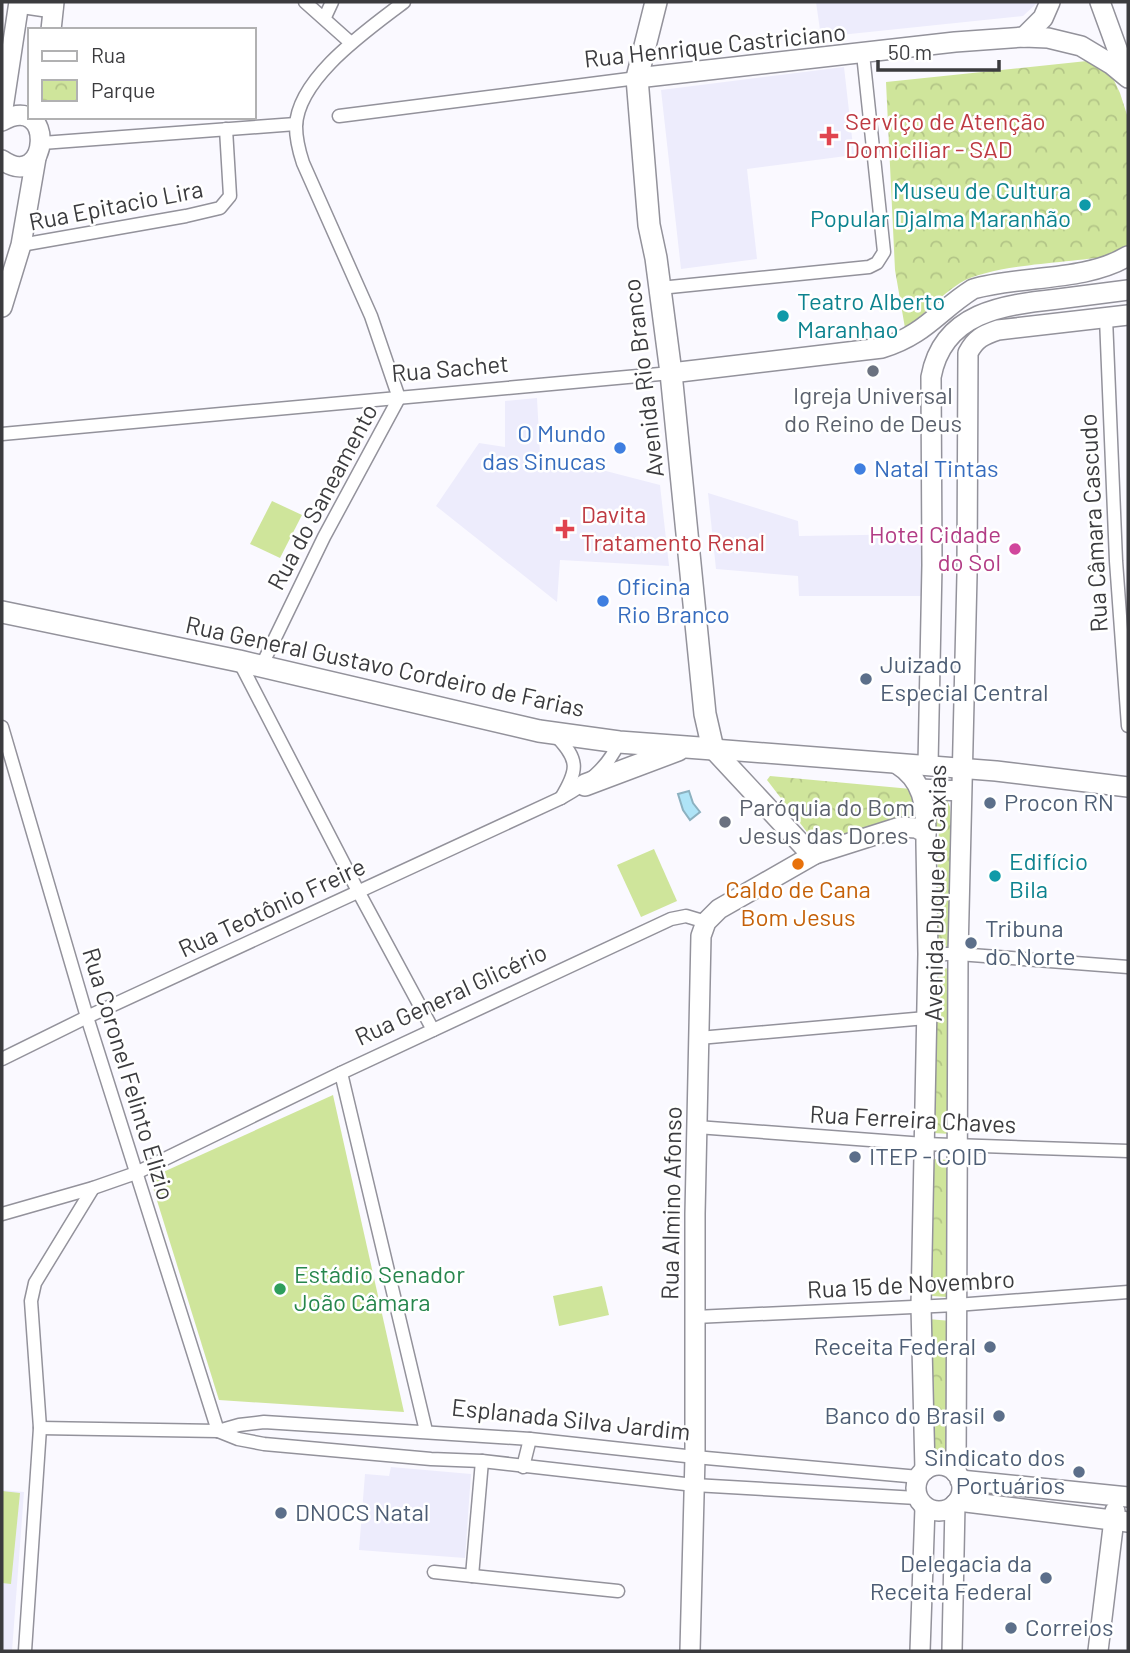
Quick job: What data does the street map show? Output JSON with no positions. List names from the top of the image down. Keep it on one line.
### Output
{"streets":{"main road":["Rua Henrique Castriciano","Rua Sachet","Avenida Rio Branco","Rua General Gustavo Cordeiro de Farias","Avenida Duque de Caxias","Rua Almino Afonso"],"street":["Rua Epitacio Lira","Rua do Saneamento","Rua Câmara Cascudo","Rua Teotônio Freire","Rua General Glicério","Rua Coronel Felinto Elizio","Rua Ferreira Chaves","Rua 15 de Novembro","Esplanada Silva Jardim"]},"crossings":[["Rua Henrique Castriciano","Avenida Rio Branco"],["Rua Sachet","Avenida Rio Branco"],["Rua Sachet","Rua do Saneamento"],["Avenida Rio Branco","Rua General Gustavo Cordeiro de Farias"],["Rua do Saneamento","Rua General Gustavo Cordeiro de Farias"],["Rua Câmara Cascudo","Avenida Duque de Caxias"],["Rua General Gustavo Cordeiro de Farias","Avenida Duque de Caxias"],["Rua General Gustavo Cordeiro de Farias","Rua Teotônio Freire"],["Avenida Duque de Caxias","Rua Ferreira Chaves"],["Avenida Duque de Caxias","Rua 15 de Novembro"],["Avenida Duque de Caxias","Esplanada Silva Jardim"],["Rua Teotônio Freire","Rua Coronel Felinto Elizio"],["Rua General Glicério","Rua Coronel Felinto Elizio"],["Rua General Glicério","Rua Almino Afonso"],["Rua Coronel Felinto Elizio","Esplanada Silva Jardim"],["Rua Ferreira Chaves","Rua Almino Afonso"],["Rua Almino Afonso","Rua 15 de Novembro"],["Rua Almino Afonso","Esplanada Silva Jardim"]],"places":{"health":["Serviço de Atenção Domiciliar - SAD","Davita Tratamento Renal"],"other":["Museu de Cultura Popular Djalma Maranhão","Teatro Alberto Maranhao","Igreja Universal do Reino de Deus","O Mundo das Sinucas","Natal Tintas","Hotel Cidade do Sol","Oficina Rio Branco","Juizado Especial Central","Procon RN","Paróquia do Bom Jesus das Dores","Caldo de Cana Bom Jesus","Edifício Bila","Tribuna do Norte","ITEP - COID","Estádio Senador João Câmara","Receita Federal","Banco do Brasil","Sindicato dos Portuários","DNOCS Natal","Delegacia da Receita Federal","Correios"]},"legend":["Rua","Parque"],"scale_bar":"50 m"}
